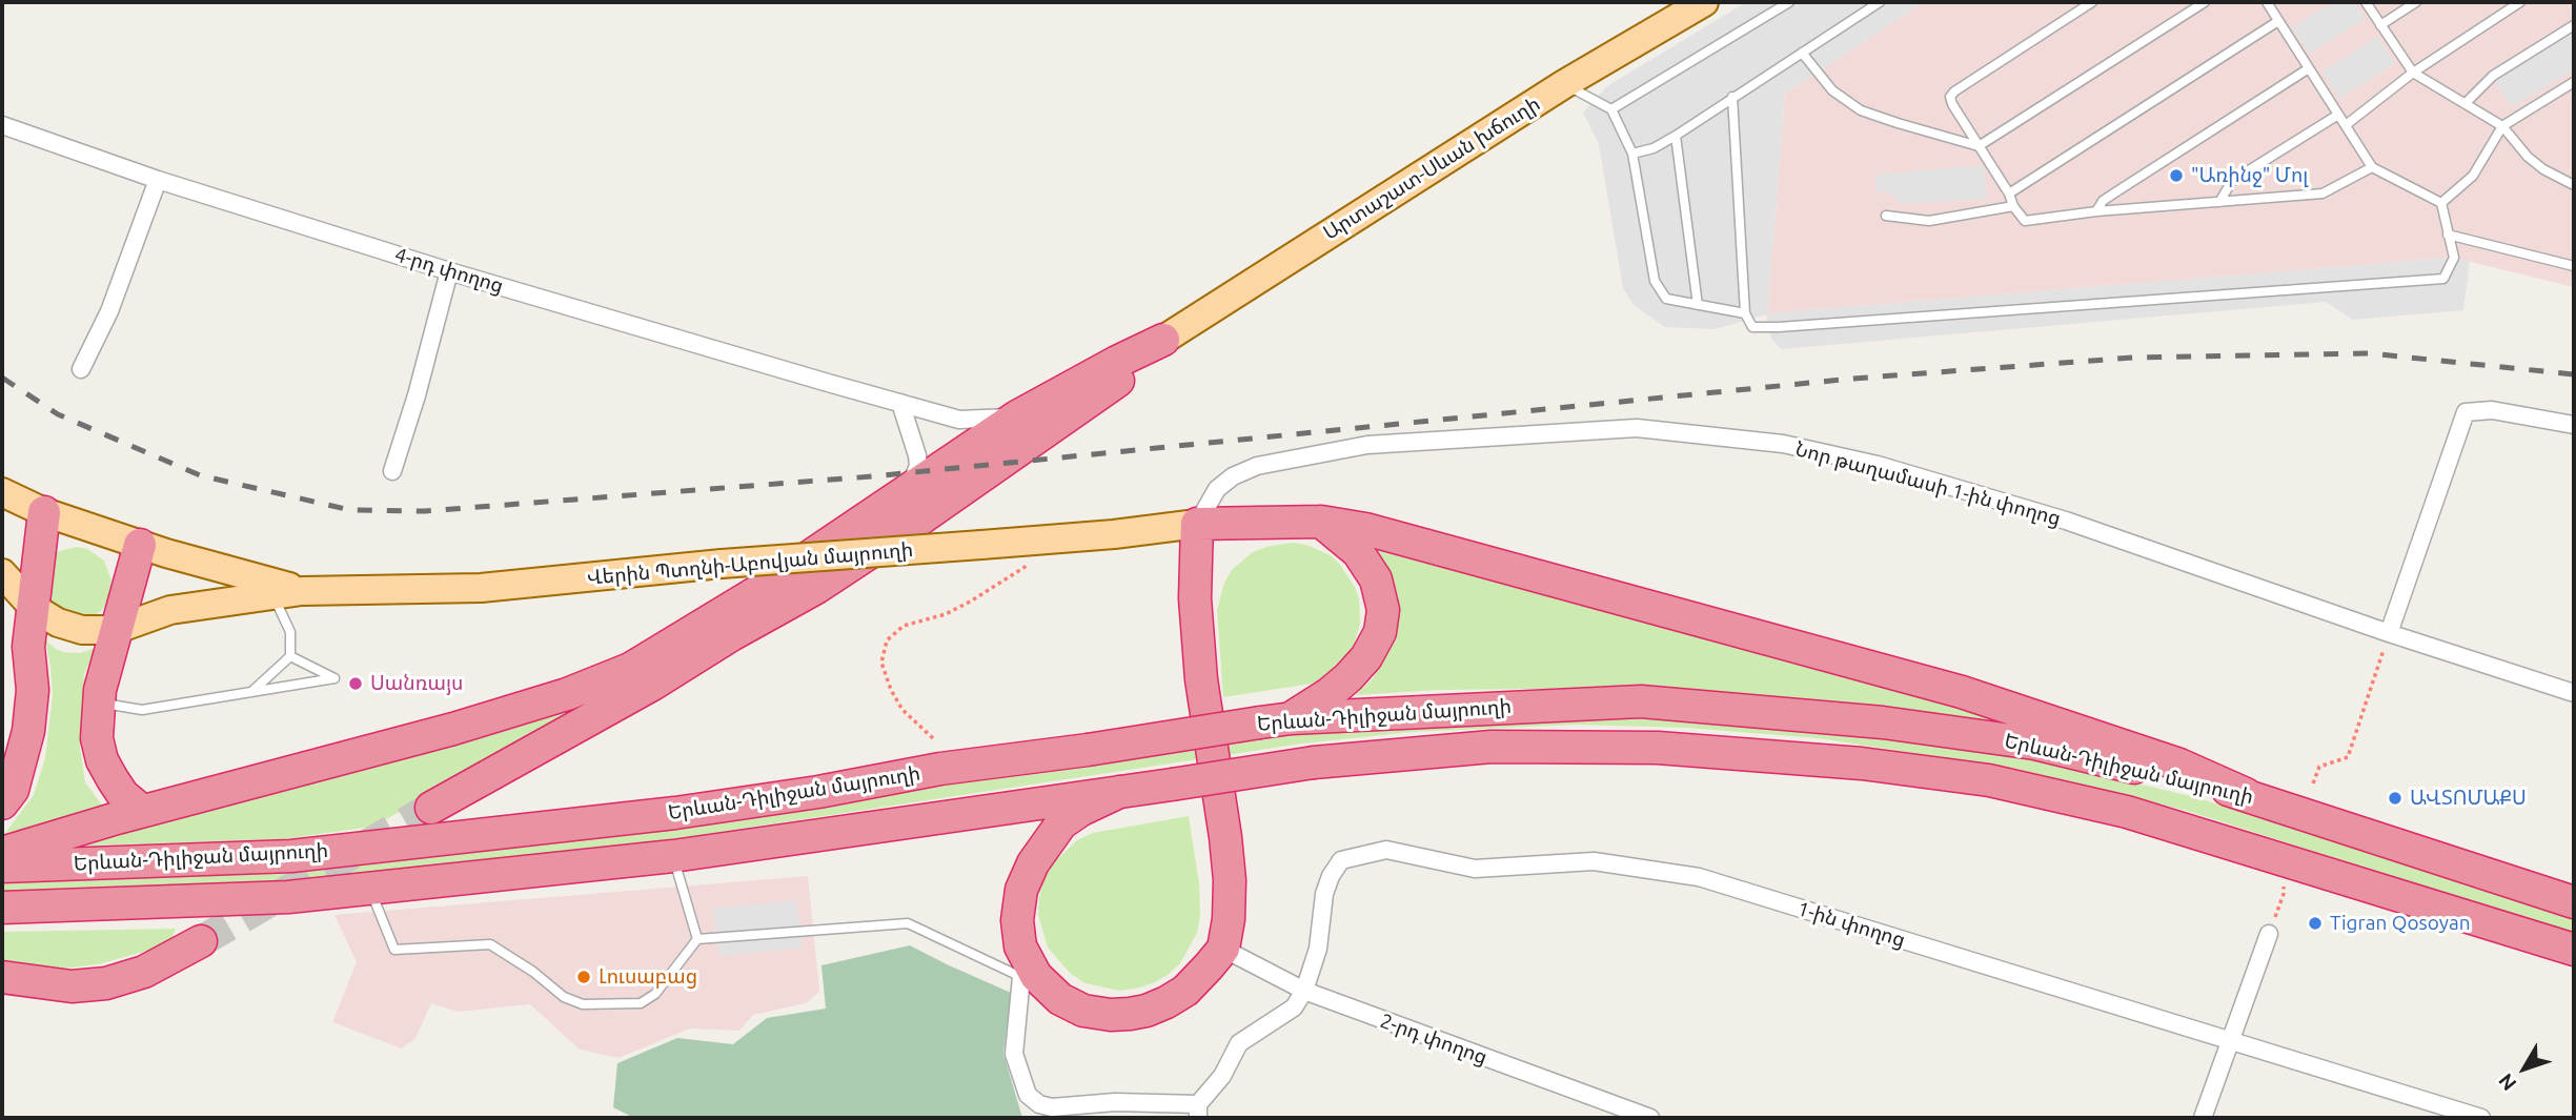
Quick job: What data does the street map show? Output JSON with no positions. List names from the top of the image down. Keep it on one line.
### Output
{"streets":{"highway":["Երևան-Դիլիջան մայրուղի"],"main road":["Արտաշատ-Սևան խճուղի","Վերին Պտղնի-Աբովյան մայրուղի"],"street":["4-րդ փողոց","Նոր թաղամասի 1-ին փողոց","1-ին փողոց","2-րդ փողոց"]},"crossings":[["Նոր թաղամասի 1-ին փողոց","Վերին Պտղնի-Աբովյան մայրուղի"],["1-ին փողոց","2-րդ փողոց"]],"places":["\"Առինջ\" Մոլ","Սանռայս","ԱՎՏՈՄԱՔՍ","Tigran Qosoyan","Լուսաբաց"],"north":"bottom left"}
